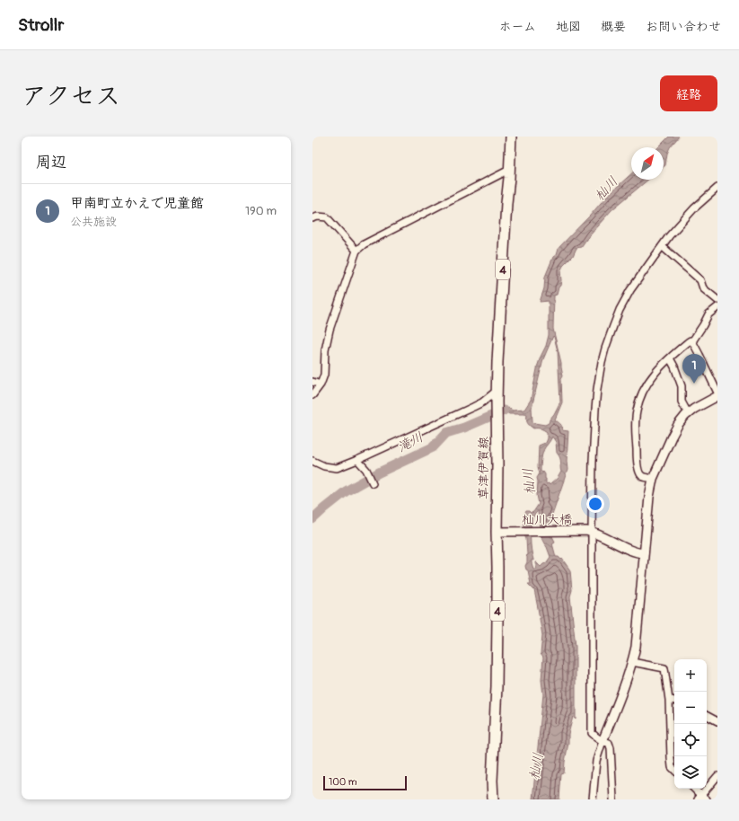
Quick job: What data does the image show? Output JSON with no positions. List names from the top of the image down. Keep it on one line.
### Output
{"streets":{"main road":["4","草津伊賀線"],"street":["杣川大橋"]},"crossings":[["草津伊賀線","杣川大橋"]],"water":["杣川","滝川"],"scale_bar":"100 m","north":"top right","page":{"header":"Strollr","nav":["ホーム","地図","概要","お問い合わせ"],"title":"アクセス","buttons":"経路","heading":"周辺","list":[{"mark":"1","name":"甲南町立かえで児童館","note":"公共施設","value":"190 m"}],"pins":"1","map_buttons":["+","−"],"scale":"100 m"}}
